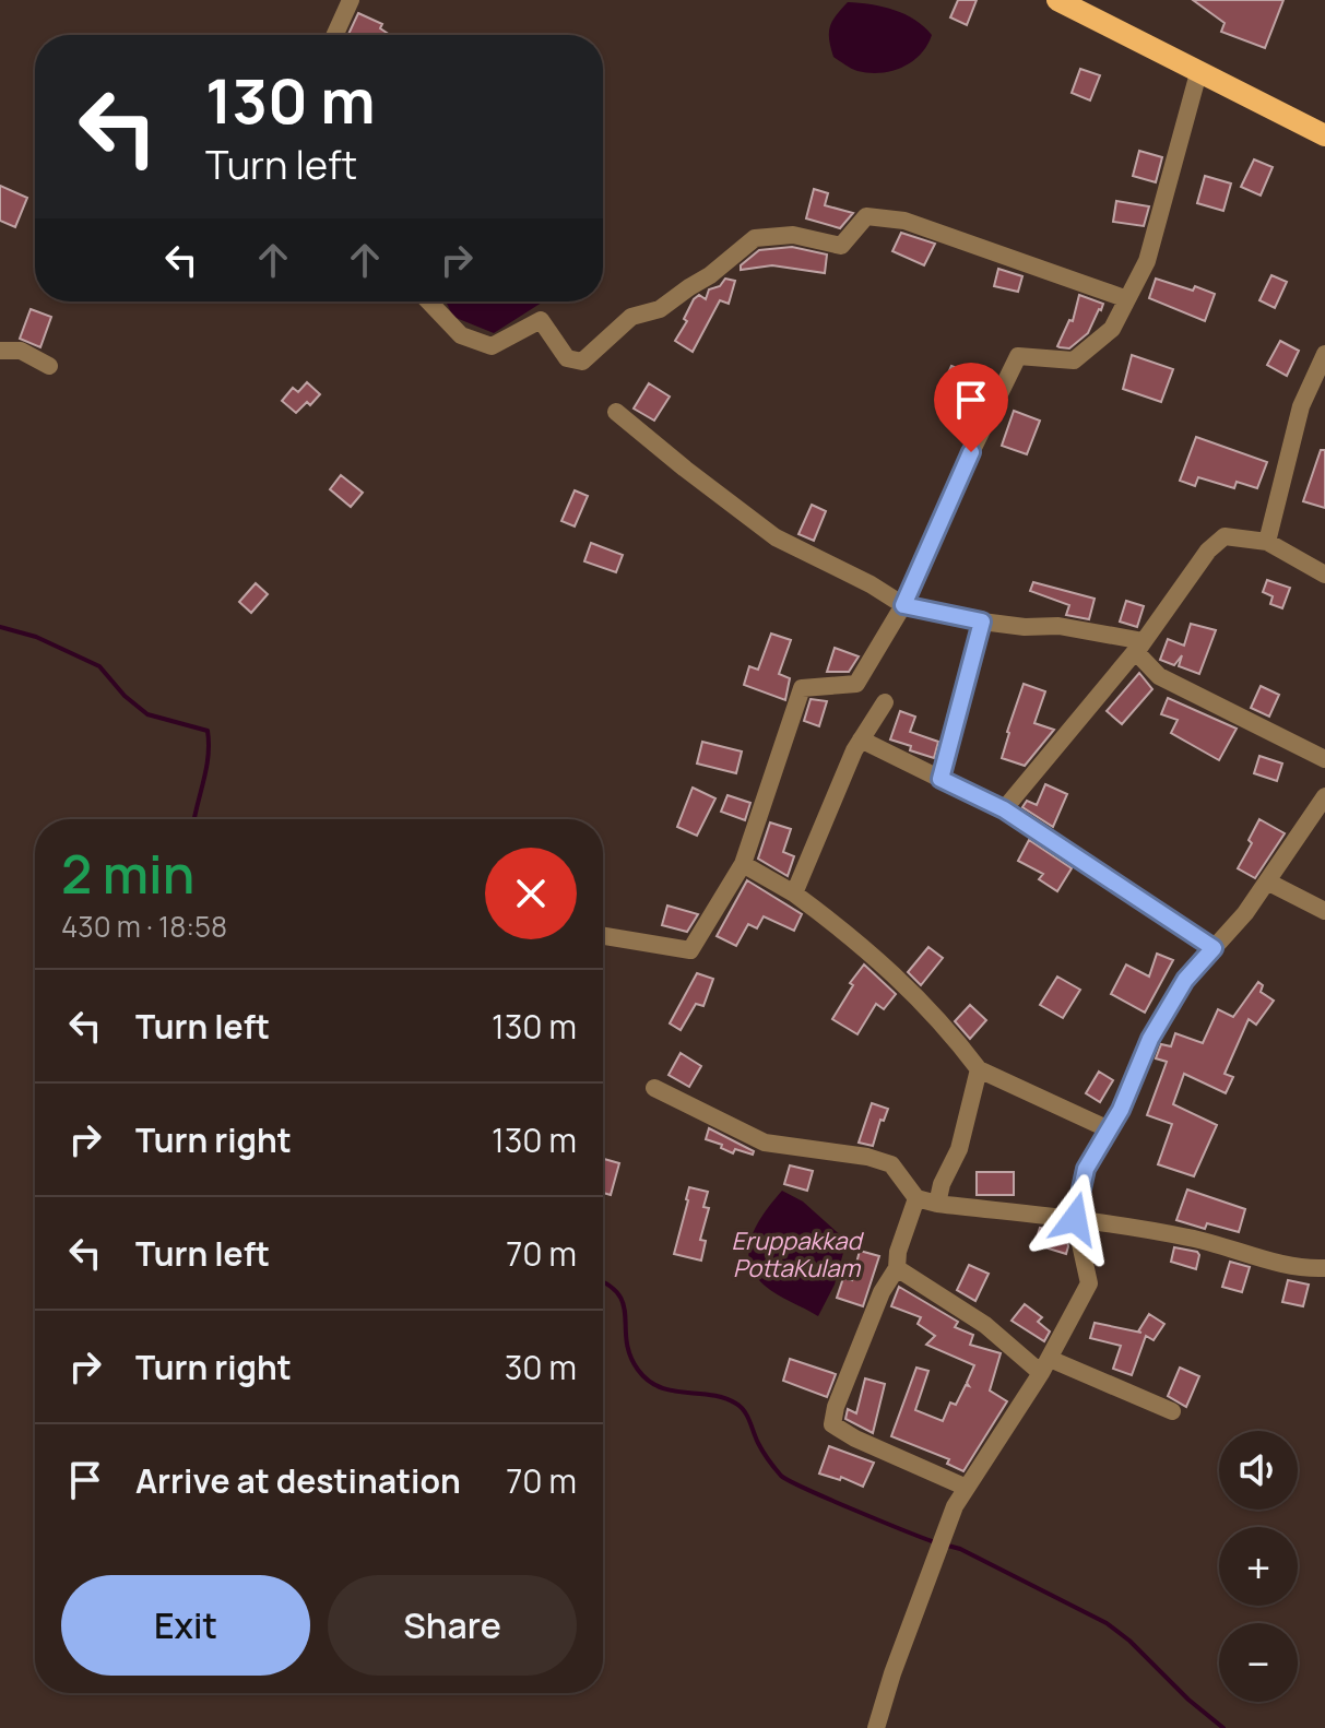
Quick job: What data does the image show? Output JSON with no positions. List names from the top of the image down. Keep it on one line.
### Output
{"water":["Eruppakkad PottaKulam"],"page":{"turn":["130 m","Turn left"],"heading":["2 min","430 m · 18:58"],"list":[{"name":"Turn left","value":"130 m"},{"name":"Turn right","value":"130 m"},{"name":"Turn left","value":"70 m"},{"name":"Turn right","value":"30 m"},{"name":"Arrive at destination","value":"70 m"}],"map_buttons":["+","−"],"buttons":["Exit","Share"]}}
